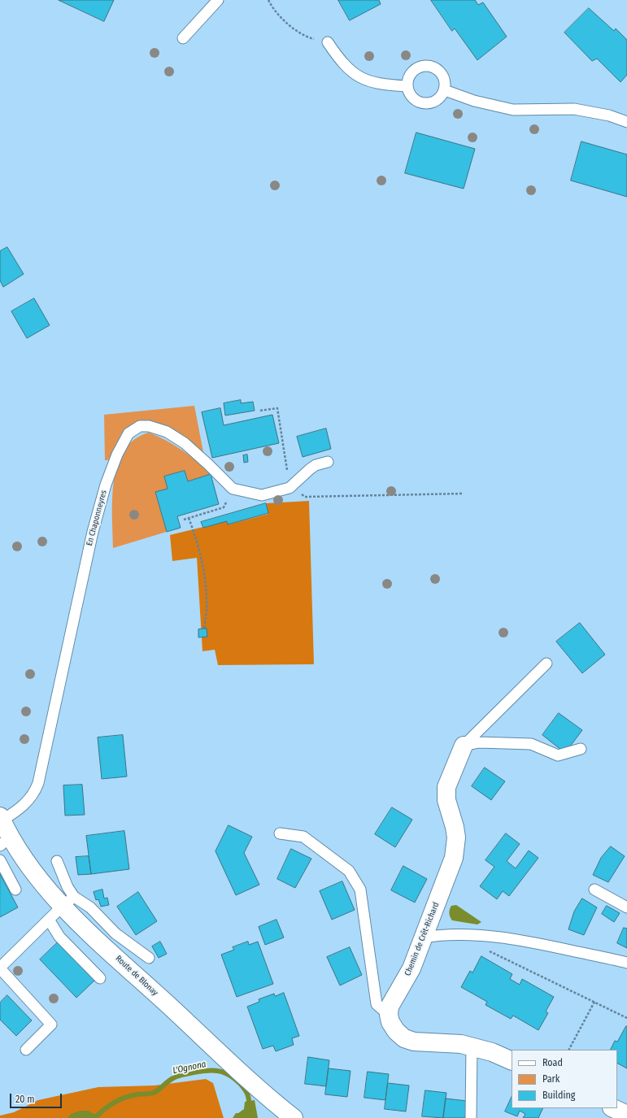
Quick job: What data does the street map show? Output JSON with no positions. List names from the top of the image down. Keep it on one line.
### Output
{"streets":{"street":["Chemin de Crêt-Richard","Route de Blonay"],"lane":["En Chaponneyres"]},"crossings":[["En Chaponneyres","Route de Blonay"]],"water":["L'Ognona"],"legend":["Road","Park","Building"],"scale_bar":"20 m"}
